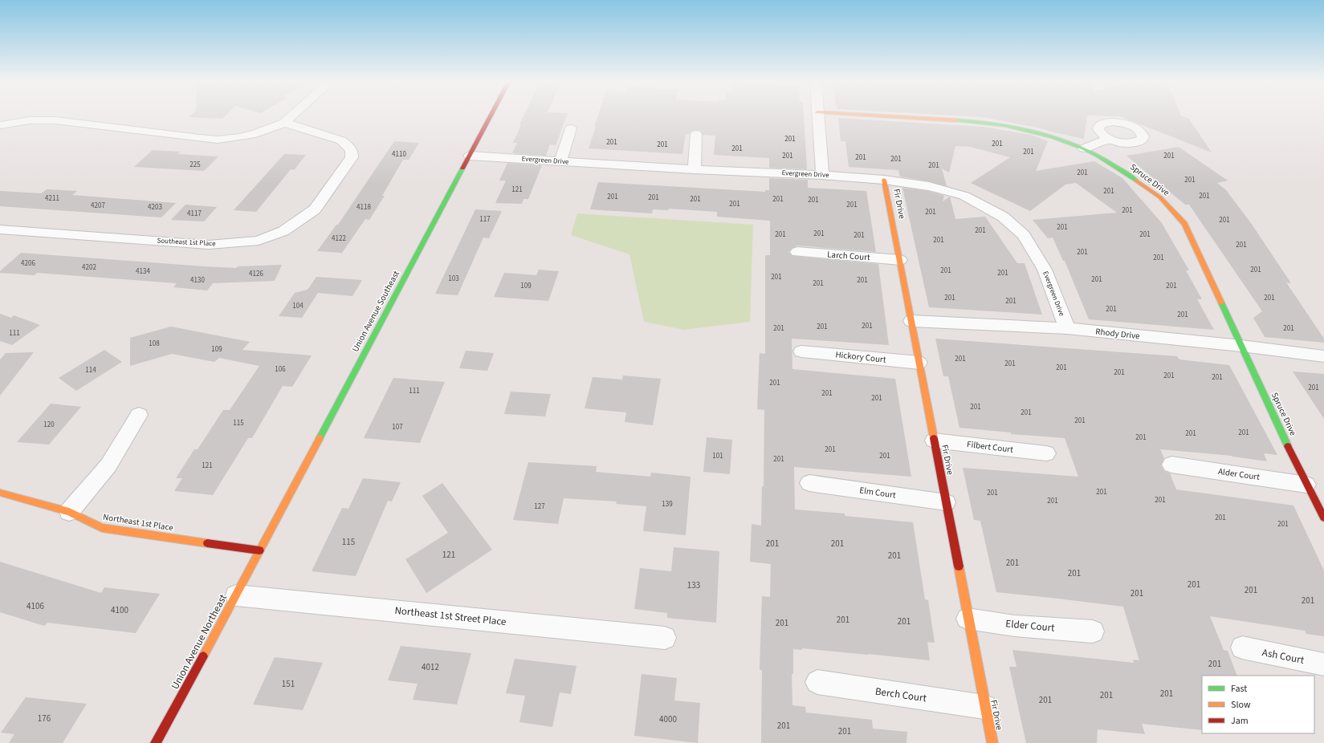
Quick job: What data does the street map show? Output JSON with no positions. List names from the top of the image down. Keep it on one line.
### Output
{"streets":{"street":["Evergreen Drive","Spruce Drive","Fir Drive","Southeast 1st Place","Larch Court","Union Avenue Southeast","Rhody Drive","Hickory Court","Filbert Court","Alder Court","Elm Court","Northeast 1st Place","Northeast 1st Street Place","Elder Court","Union Avenue Northeast","Ash Court","Berch Court"]},"crossings":[["Evergreen Drive","Fir Drive"],["Evergreen Drive","Union Avenue Southeast"],["Evergreen Drive","Rhody Drive"],["Spruce Drive","Rhody Drive"],["Spruce Drive","Alder Court"],["Fir Drive","Larch Court"],["Fir Drive","Rhody Drive"],["Fir Drive","Hickory Court"],["Fir Drive","Filbert Court"],["Fir Drive","Elm Court"],["Fir Drive","Elder Court"],["Fir Drive","Berch Court"],["Union Avenue Southeast","Northeast 1st Place"],["Union Avenue Southeast","Union Avenue Northeast"],["Northeast 1st Place","Union Avenue Northeast"],["Northeast 1st Street Place","Union Avenue Northeast"]],"house_numbers":["201","201","201","201","201","201","4110","201","201","201","201","225","201","201","201","121","201","201","201","201","4211","201","201","201","201","201","4207","4203","4118","201","201","4117","117","201","201","201","201","201","201","201","4122","201","201","201","201","4206","4202","201","201","4134","201","4126","201","103","201","4130","201","201","109","201","201","201","201","104","201","201","201","201","201","201","111","108","109","201","201","201","106","114","201","201","201","201","201","111","201","201","201","201","201","115","120","107","201","201","201","201","101","201","201","121","201","201","201","201","139","127","201","201","115","201","201","121","201","201","201","201","133","201","201","201","4106","4100","201","201","201","201","4012","151","201","201","201","176","4000","201","201"],"legend":["Fast","Slow","Jam"]}
